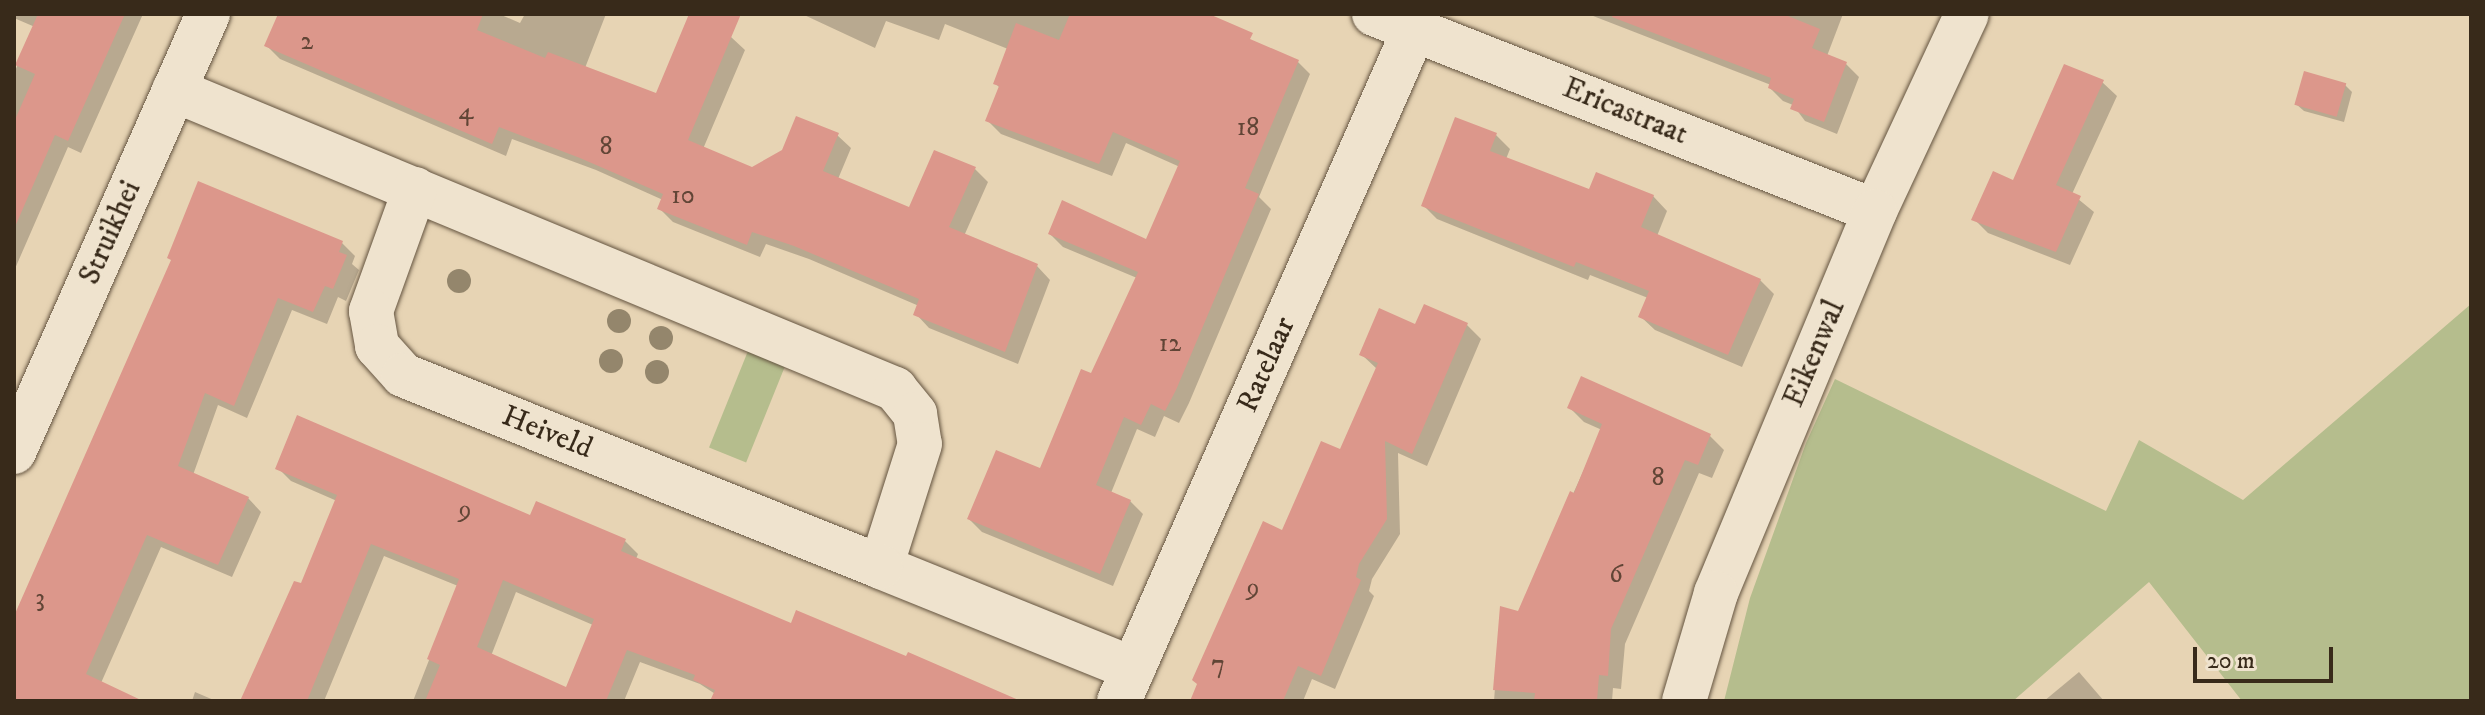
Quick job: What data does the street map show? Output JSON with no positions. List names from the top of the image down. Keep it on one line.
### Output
{"streets":{"street":["Ericastraat","Struikhei","Eikenwal","Ratelaar","Heiveld"]},"crossings":[["Ericastraat","Eikenwal"],["Ericastraat","Ratelaar"],["Ratelaar","Heiveld"]],"house_numbers":["2","4","18","8","10","12","8","9","6","9","3","7"],"scale_bar":"20 m"}
